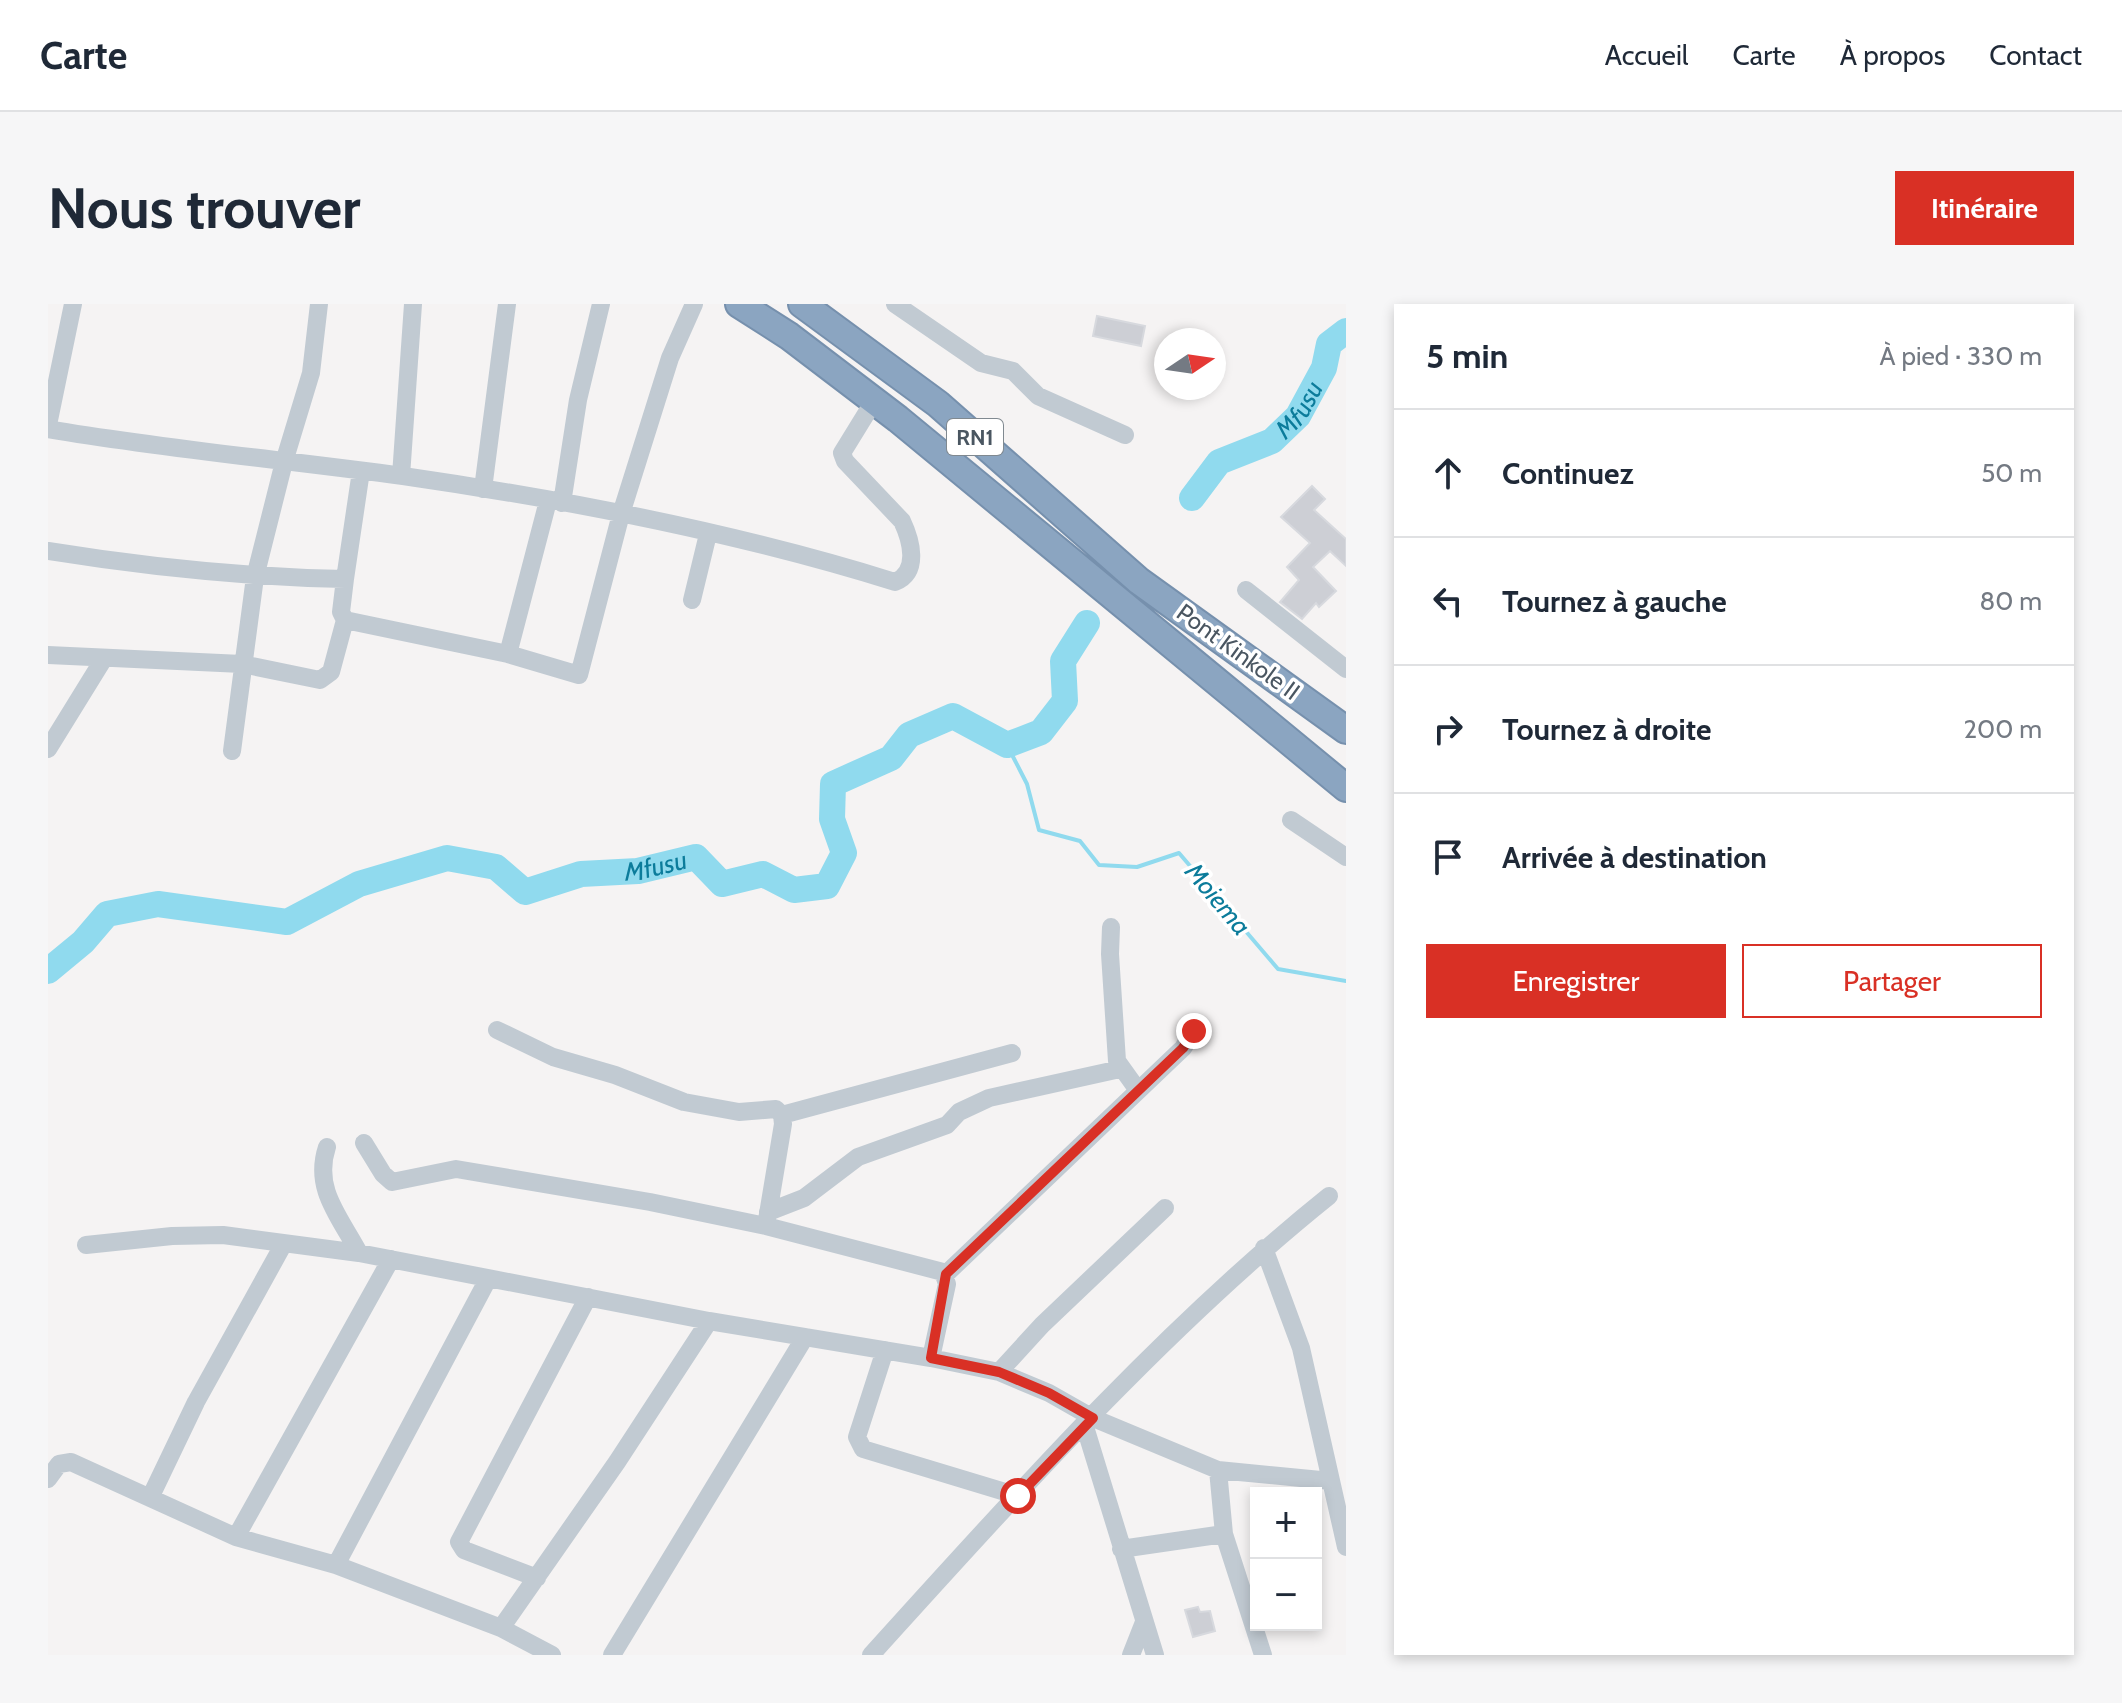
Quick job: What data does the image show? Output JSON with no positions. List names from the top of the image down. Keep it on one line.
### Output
{"streets":{"highway":["RN1","Pont Kinkole II"]},"crossings":[["RN1","Pont Kinkole II"]],"water":["Mfusu","Moiema"],"north":"right","page":{"header":"Carte","nav":["Accueil","Carte","À propos","Contact"],"buttons":["Itinéraire",["Enregistrer","Partager"]],"title":"Nous trouver","heading":["5 min","À pied · 330 m"],"list":[["Continuez","50 m"],["Tournez à gauche","80 m"],["Tournez à droite","200 m"],"Arrivée à destination"],"map_buttons":["+","−"]}}
